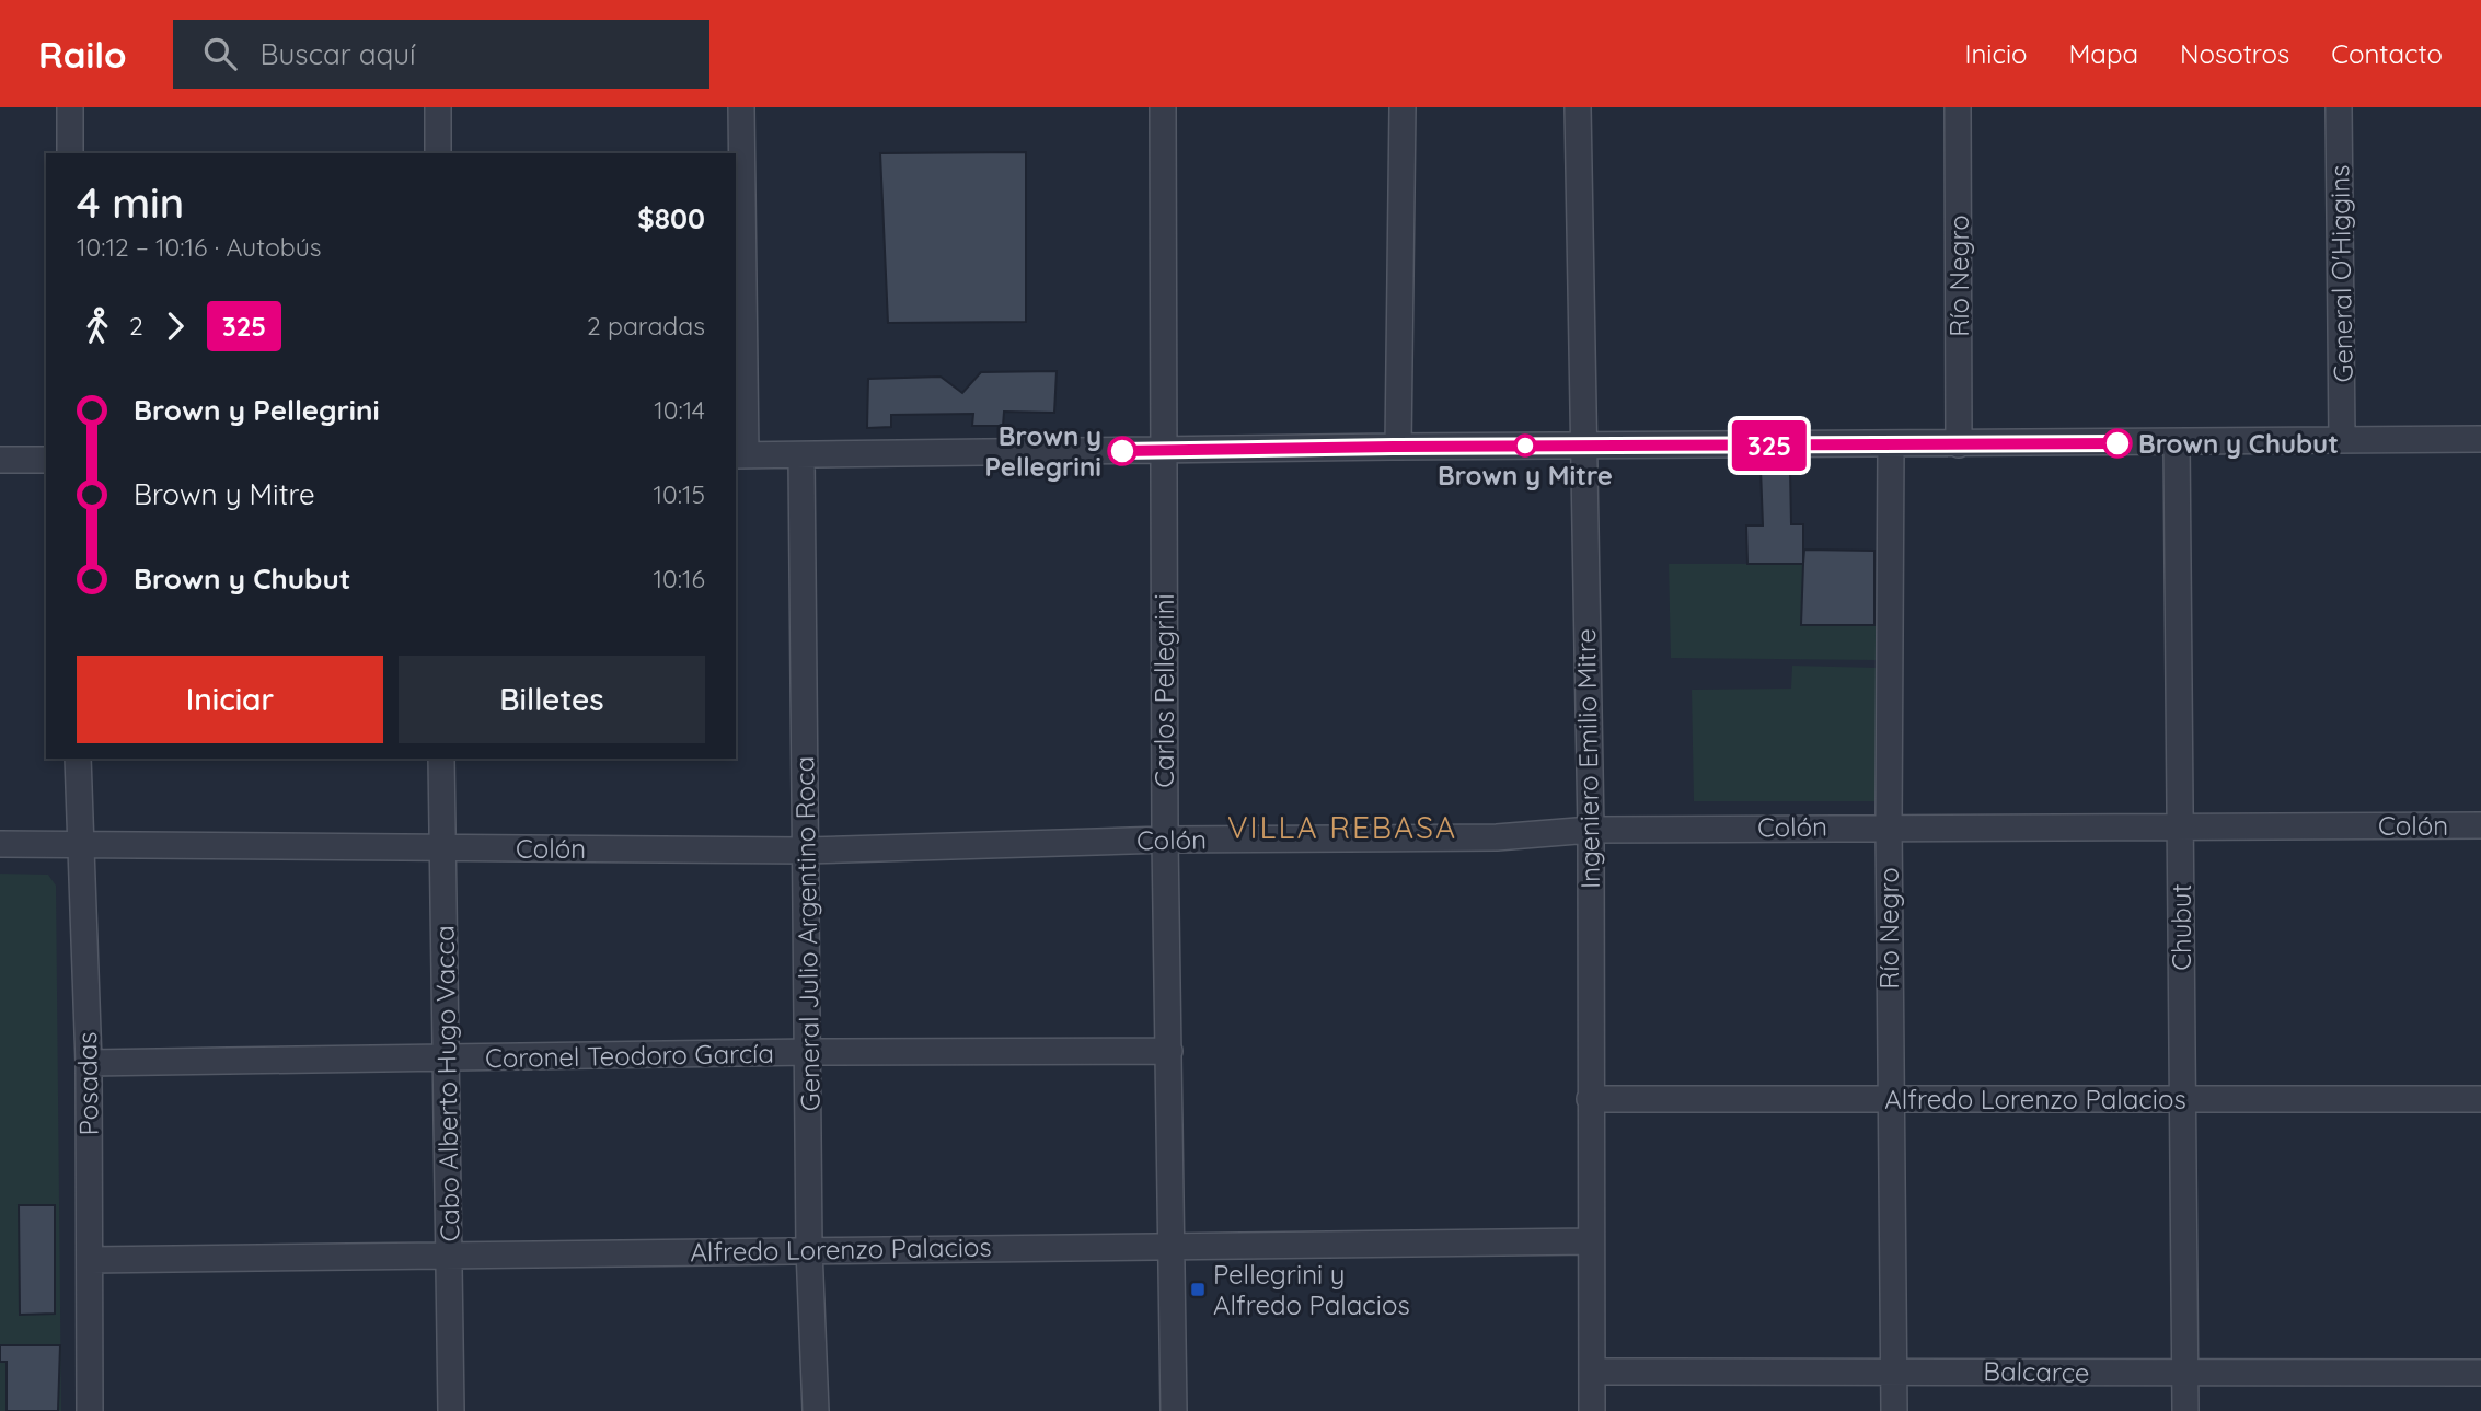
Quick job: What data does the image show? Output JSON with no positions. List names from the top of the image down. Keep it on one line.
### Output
{"streets":{"street":["General O'Higgins","Río Negro","Carlos Pellegrini","Ingeniero Emilio Mitre","Colón","Chubut","General Julio Argentino Roca","Coronel Teodoro García","Posadas","Cabo Alberto Hugo Vacca","Alfredo Lorenzo Palacios","Balcarce"]},"crossings":[["Río Negro","Colón"],["Río Negro","Alfredo Lorenzo Palacios"],["Río Negro","Balcarce"],["Carlos Pellegrini","Colón"],["Carlos Pellegrini","Coronel Teodoro García"],["Carlos Pellegrini","Alfredo Lorenzo Palacios"],["Ingeniero Emilio Mitre","Colón"],["Ingeniero Emilio Mitre","Alfredo Lorenzo Palacios"],["Ingeniero Emilio Mitre","Balcarce"],["Colón","Chubut"],["Colón","General Julio Argentino Roca"],["Colón","Posadas"],["Colón","Cabo Alberto Hugo Vacca"],["Chubut","Alfredo Lorenzo Palacios"],["Chubut","Balcarce"],["General Julio Argentino Roca","Coronel Teodoro García"],["General Julio Argentino Roca","Alfredo Lorenzo Palacios"],["Coronel Teodoro García","Posadas"],["Coronel Teodoro García","Cabo Alberto Hugo Vacca"],["Posadas","Alfredo Lorenzo Palacios"],["Cabo Alberto Hugo Vacca","Alfredo Lorenzo Palacios"]],"districts":["VILLA REBASA"],"places":{"other":["Brown y Chubut","Brown y Mitre","Brown y Pellegrini"],"transit":["Pellegrini y Alfredo Palacios"]},"lines":["bus line 325"],"page":{"header":"Railo","search":"Buscar aquí","nav":["Inicio","Mapa","Nosotros","Contacto"],"on_map":"325","heading":["4 min","10:12 – 10:16 · Autobús","$800"],"legs":["2","325","2 paradas"],"list":[{"name":"Brown y Pellegrini","value":"10:14"},{"name":"Brown y Mitre","value":"10:15"},{"name":"Brown y Chubut","value":"10:16"}],"buttons":["Iniciar","Billetes"]}}
